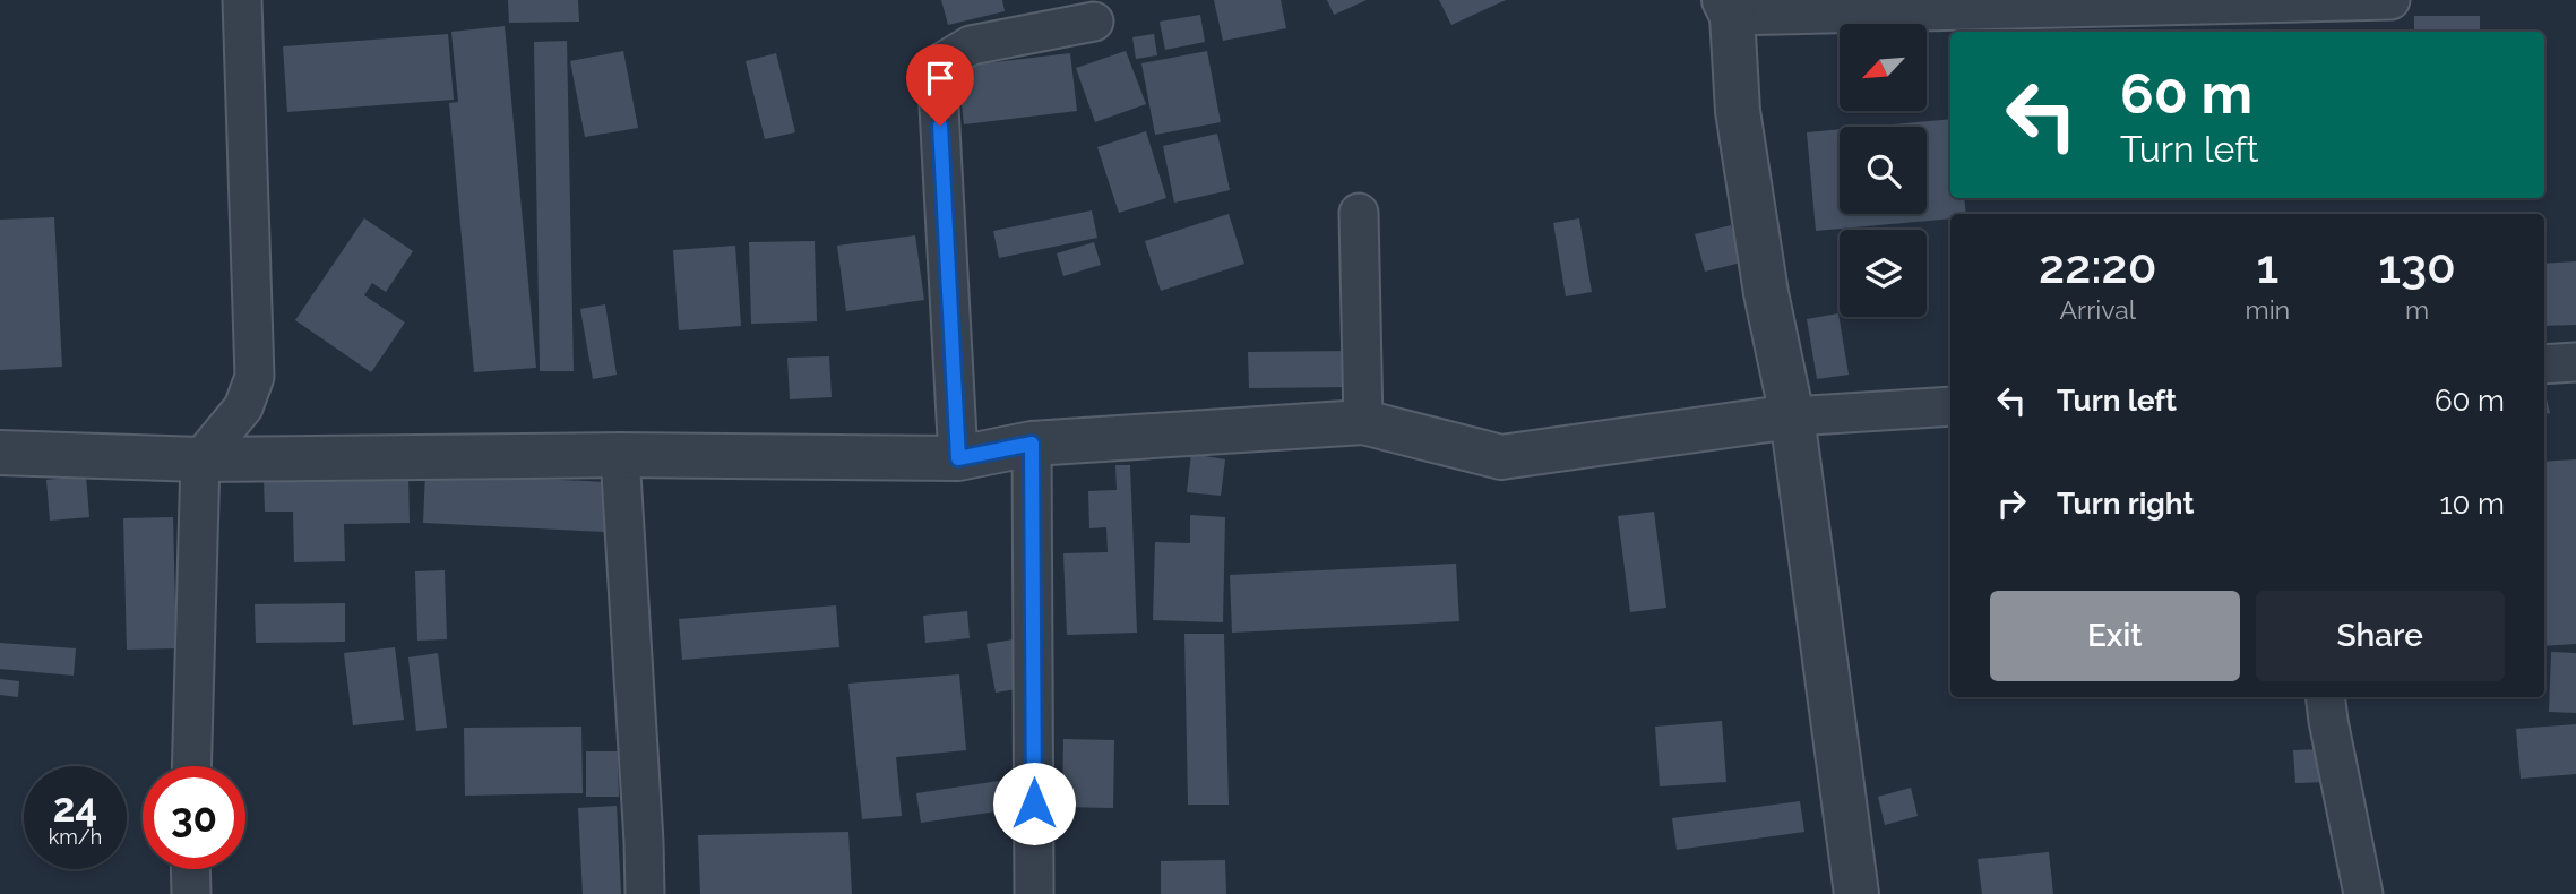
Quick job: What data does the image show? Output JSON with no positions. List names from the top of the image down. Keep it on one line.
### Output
{"north":"bottom left","page":{"turn":["60 m","Turn left"],"eta":["22:20","Arrival","1","min","130","m"],"list":[{"name":"Turn left","value":"60 m"},{"name":"Turn right","value":"10 m"}],"buttons":["Exit","Share"],"speed":"24 km/h","limit":"30"}}
